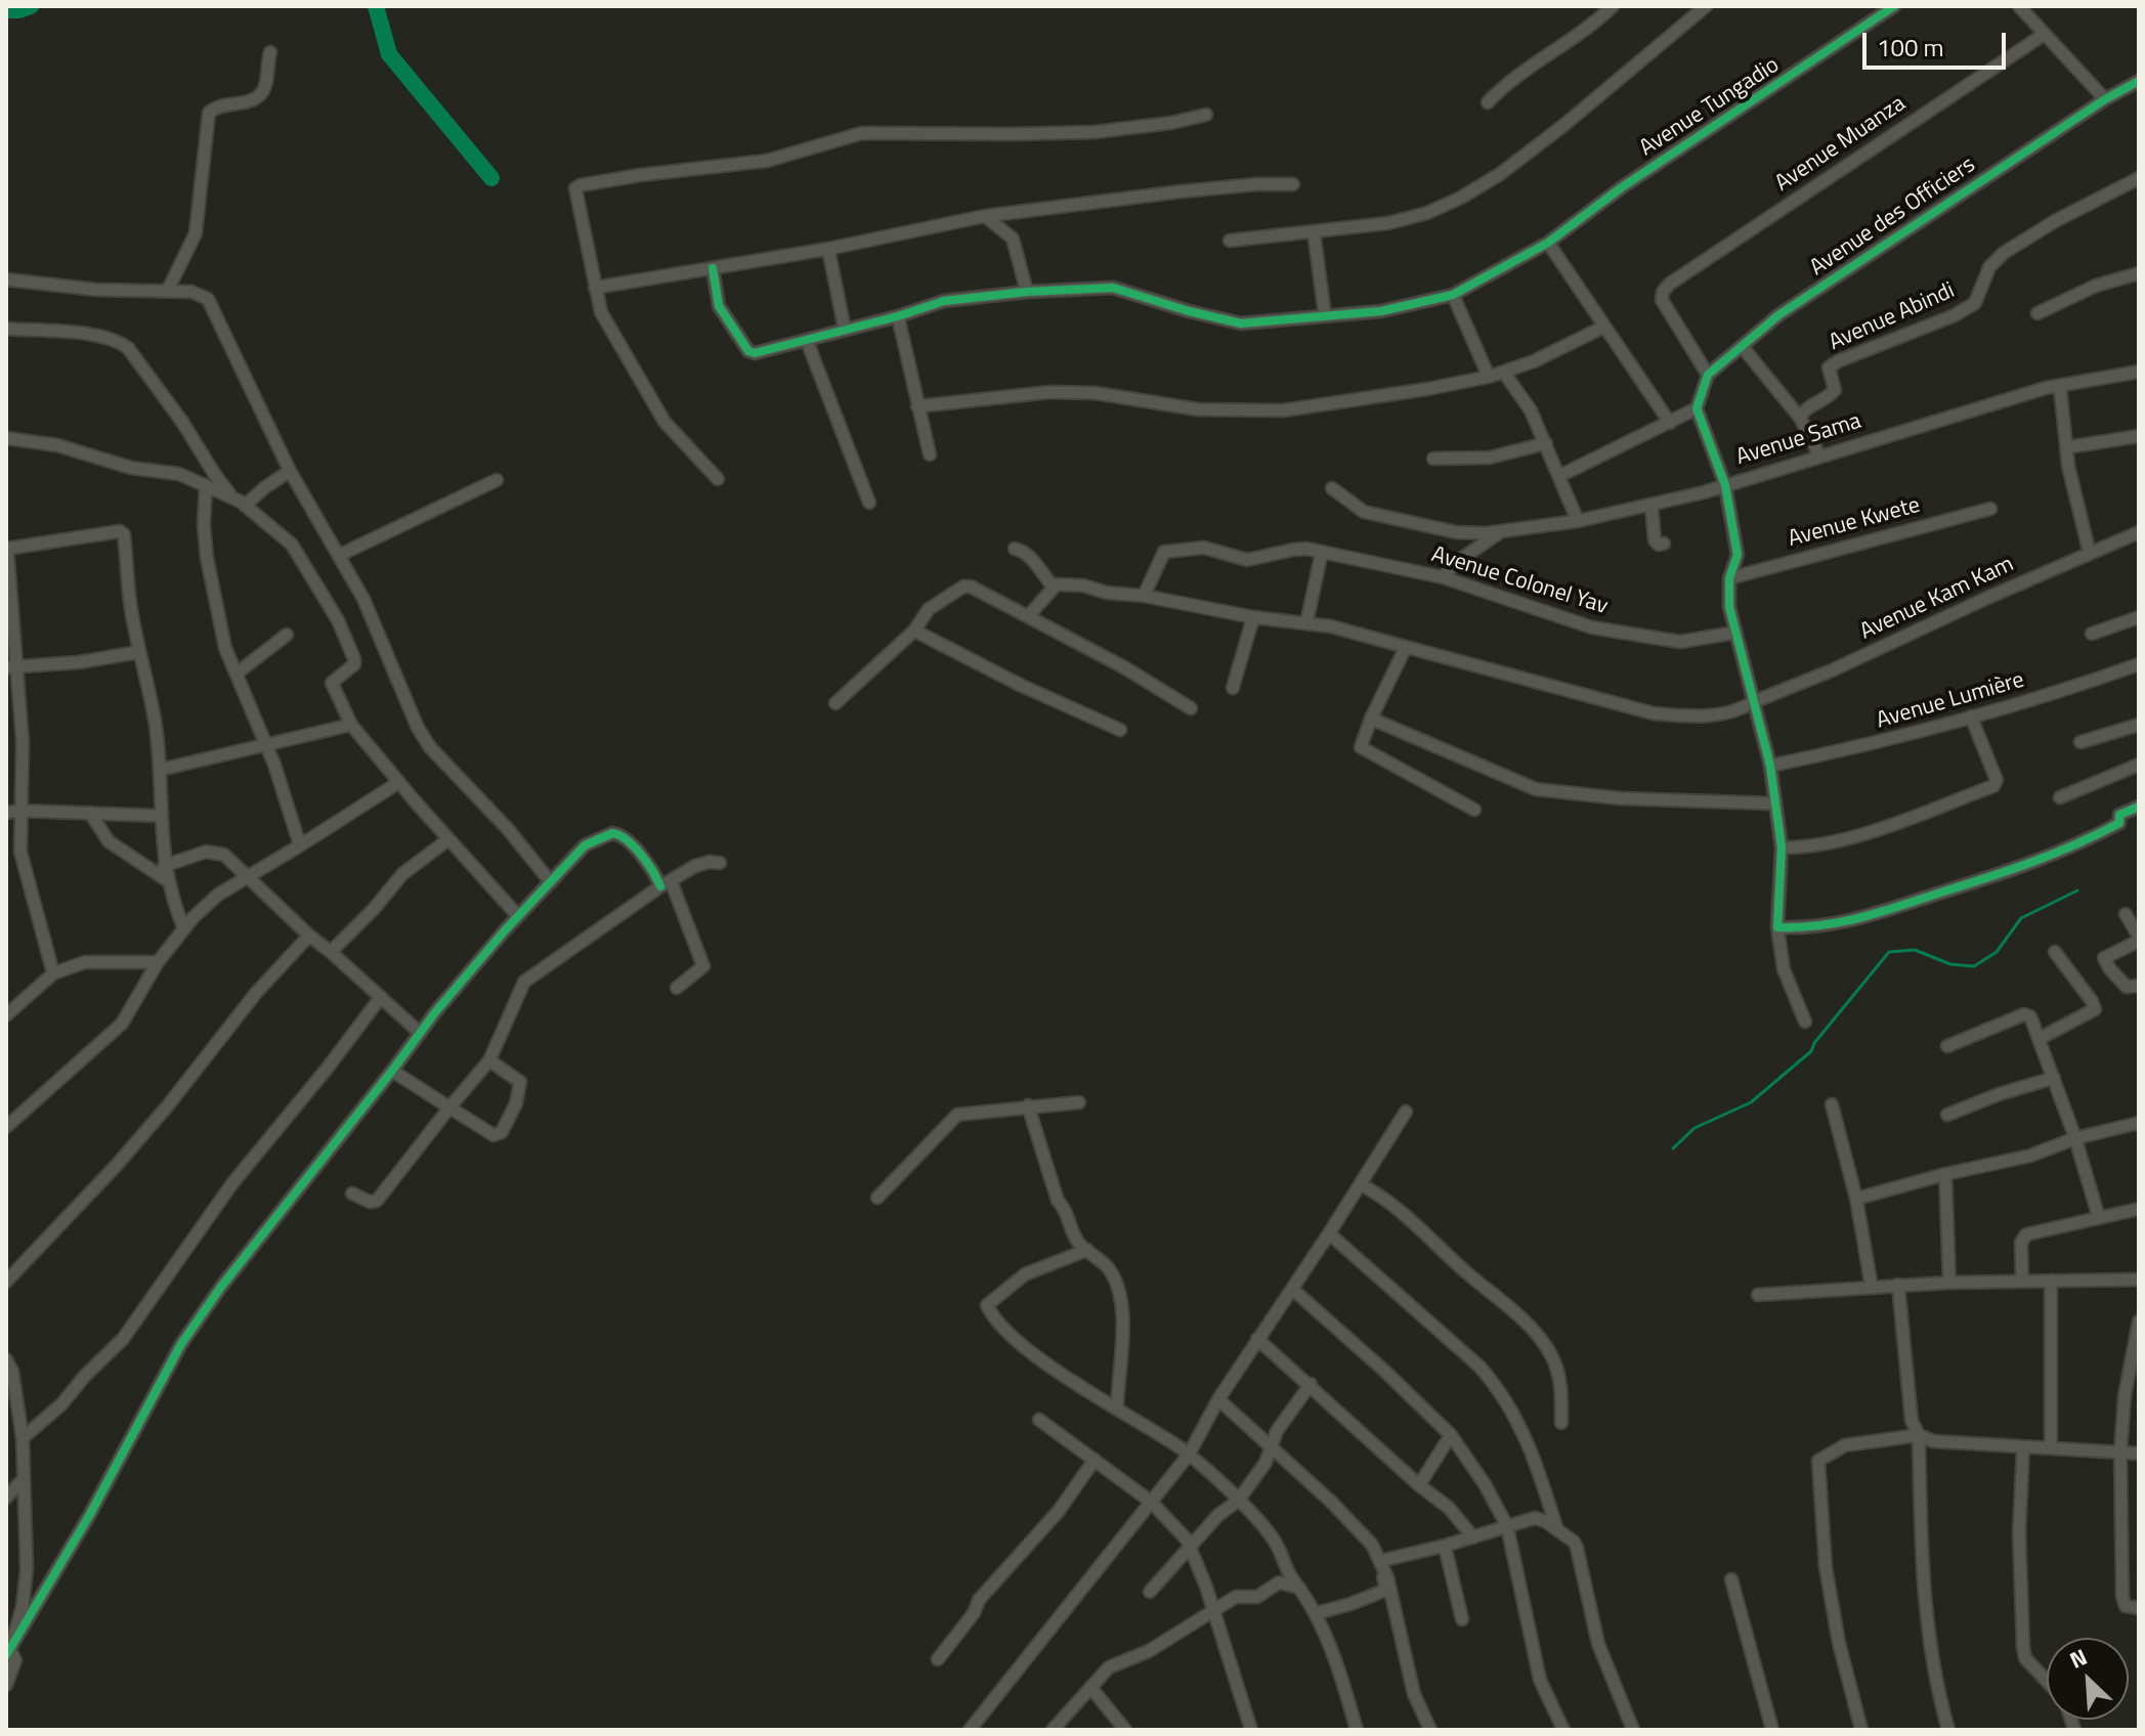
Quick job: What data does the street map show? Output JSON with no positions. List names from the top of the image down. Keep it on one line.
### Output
{"streets":{"street":["Avenue Tungadio","Avenue Muanza","Avenue des Officiers","Avenue Abindi","Avenue Sama","Avenue Kwete","Avenue Colonel Yav","Avenue Kam Kam","Avenue Lumière"]},"crossings":[["Avenue Muanza","Avenue des Officiers"],["Avenue Colonel Yav","Avenue Kam Kam"]],"scale_bar":"100 m","north":"top left"}
